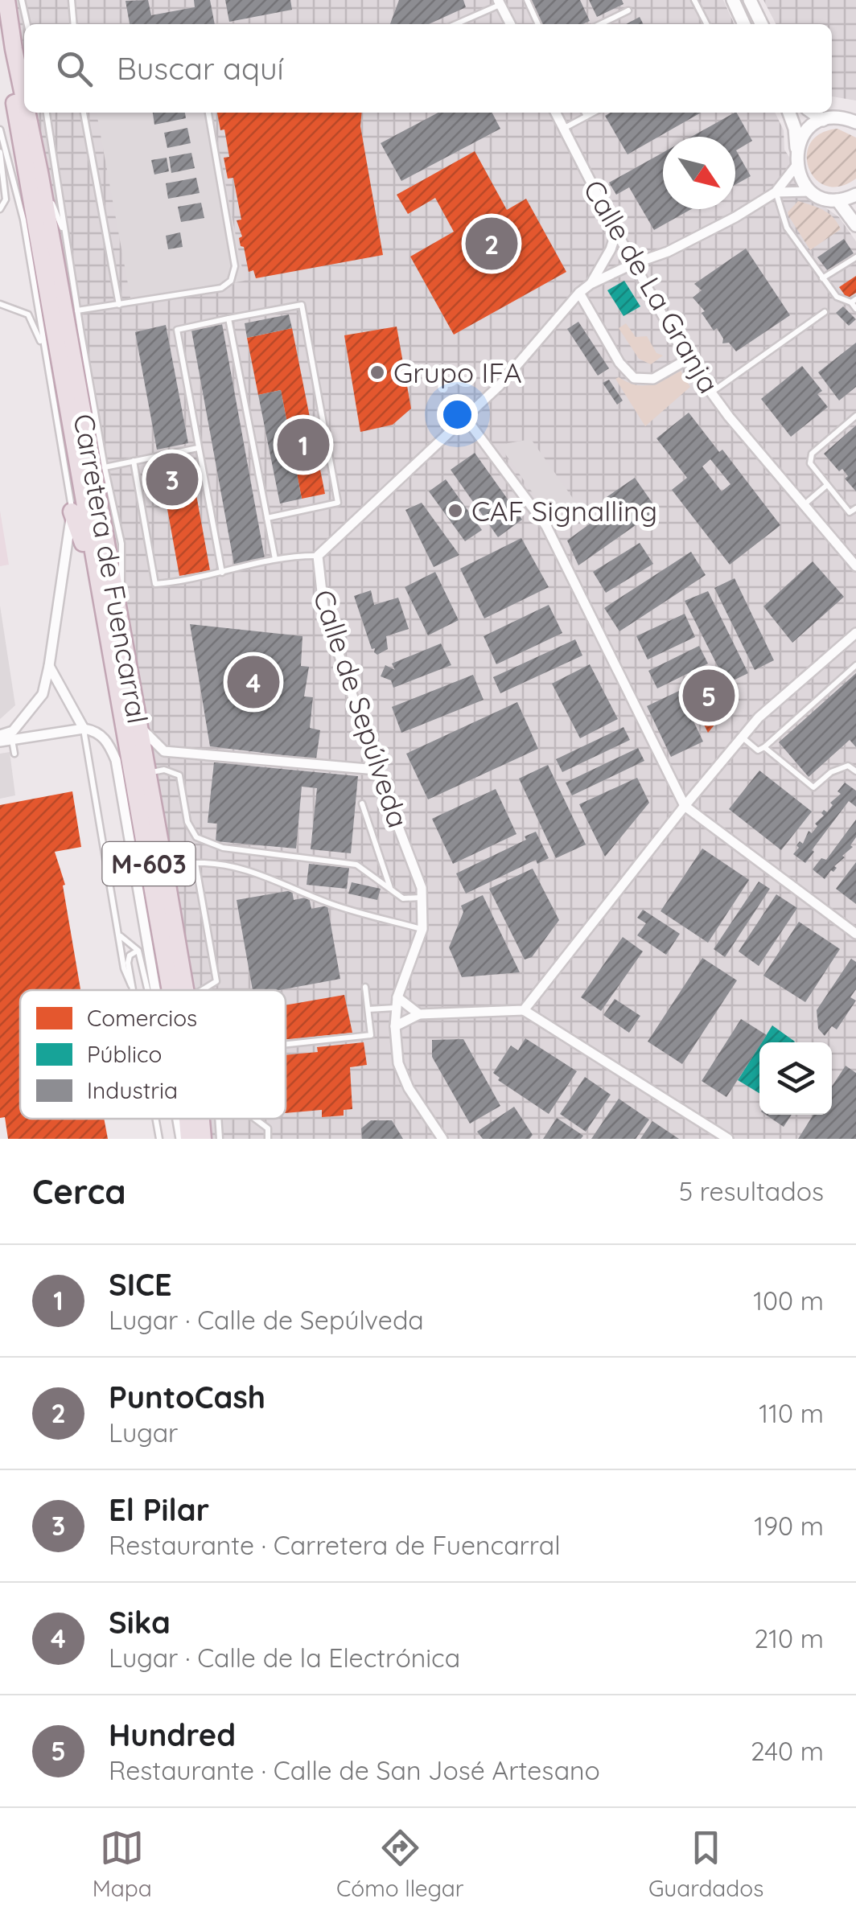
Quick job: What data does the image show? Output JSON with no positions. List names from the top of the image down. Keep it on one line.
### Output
{"streets":{"highway":["Carretera de Fuencarral","M-603"],"street":["Calle de La Granja","Calle de Sepúlveda"]},"crossings":[["Calle de La Granja","Calle de Sepúlveda"]],"places":["Grupo IFA","CAF Signalling"],"legend":["Comercios","Público","Industria"],"north":"bottom right","page":{"search":"Buscar aquí","pins":["2","1","3","4","5"],"heading":["Cerca","5 resultados"],"list":[{"mark":"1","name":"SICE","note":"Lugar · Calle de Sepúlveda","value":"100 m"},{"mark":"2","name":"PuntoCash","note":"Lugar","value":"110 m"},{"mark":"3","name":"El Pilar","note":"Restaurante · Carretera de Fuencarral","value":"190 m"},{"mark":"4","name":"Sika","note":"Lugar · Calle de la Electrónica","value":"210 m"},{"mark":"5","name":"Hundred","note":"Restaurante · Calle de San José Artesano","value":"240 m"}],"nav":["Mapa","Cómo llegar","Guardados"]}}
